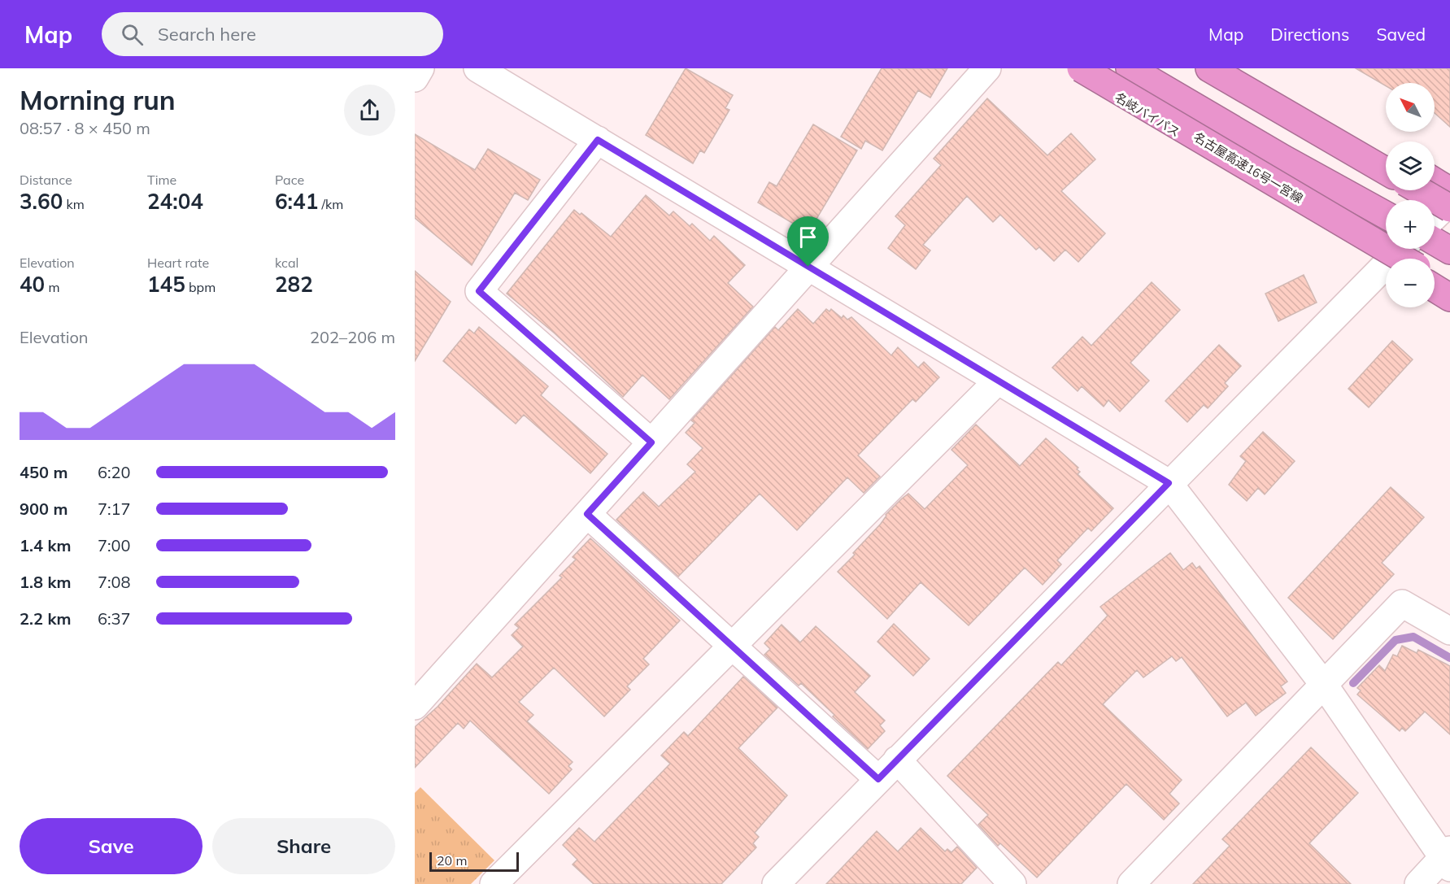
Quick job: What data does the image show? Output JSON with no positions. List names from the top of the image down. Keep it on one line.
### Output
{"streets":{"highway":["名岐バイパス","名古屋高速16号一宮線"]},"scale_bar":"20 m","north":"top left","page":{"header":"Map","search":"Search here","nav":["Map","Directions","Saved"],"heading":["Morning run","08:57 · 8 × 450 m"],"map_buttons":["+","−"],"stats":[["Distance","3.60 km"],["Time","24:04"],["Pace","6:41 /km"],["Elevation","40 m"],["Heart rate","145 bpm"],["kcal","282"]],"chart":["Elevation","202–206 m"],"list":[{"name":"450 m","note":"6:20"},{"name":"900 m","note":"7:17"},{"name":"1.4 km","note":"7:00"},{"name":"1.8 km","note":"7:08"},{"name":"2.2 km","note":"6:37"}],"buttons":["Save","Share"],"scale":"20 m"}}
